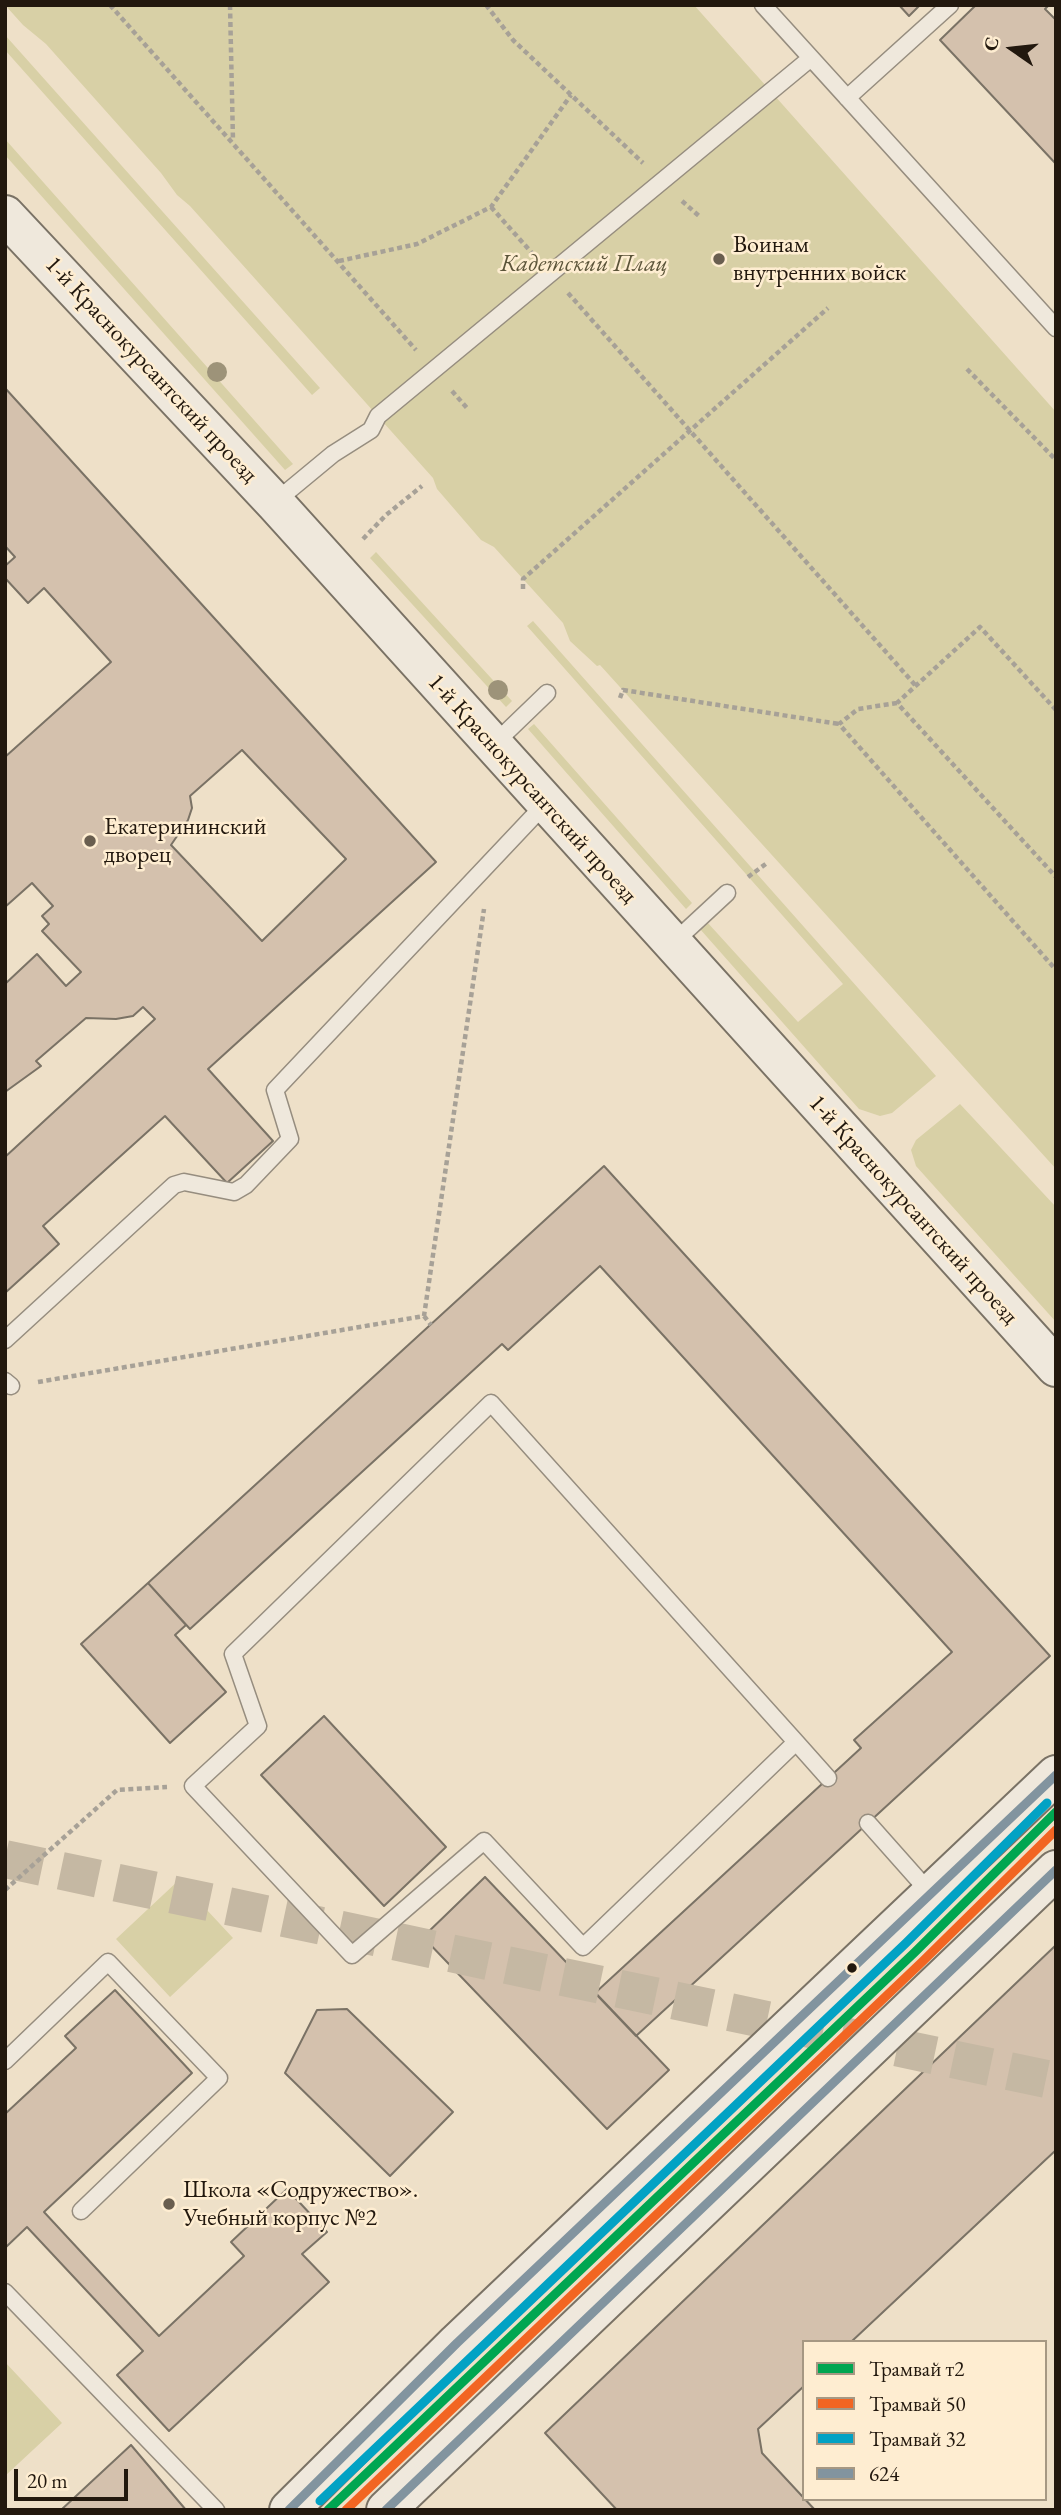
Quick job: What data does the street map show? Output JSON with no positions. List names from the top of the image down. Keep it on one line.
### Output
{"streets":{"main road":["1-й Краснокурсантский проезд"]},"parks":["Кадетский Плац"],"places":["Воинам внутренних войск","Екатерининский дворец","Школа «Содружество». Учебный корпус №2"],"lines":["transit line 624","tram line 32","tram line т2","tram line 50"],"legend":["Трамвай т2","Трамвай 50","Трамвай 32","624"],"scale_bar":"20 m","north":"left"}
